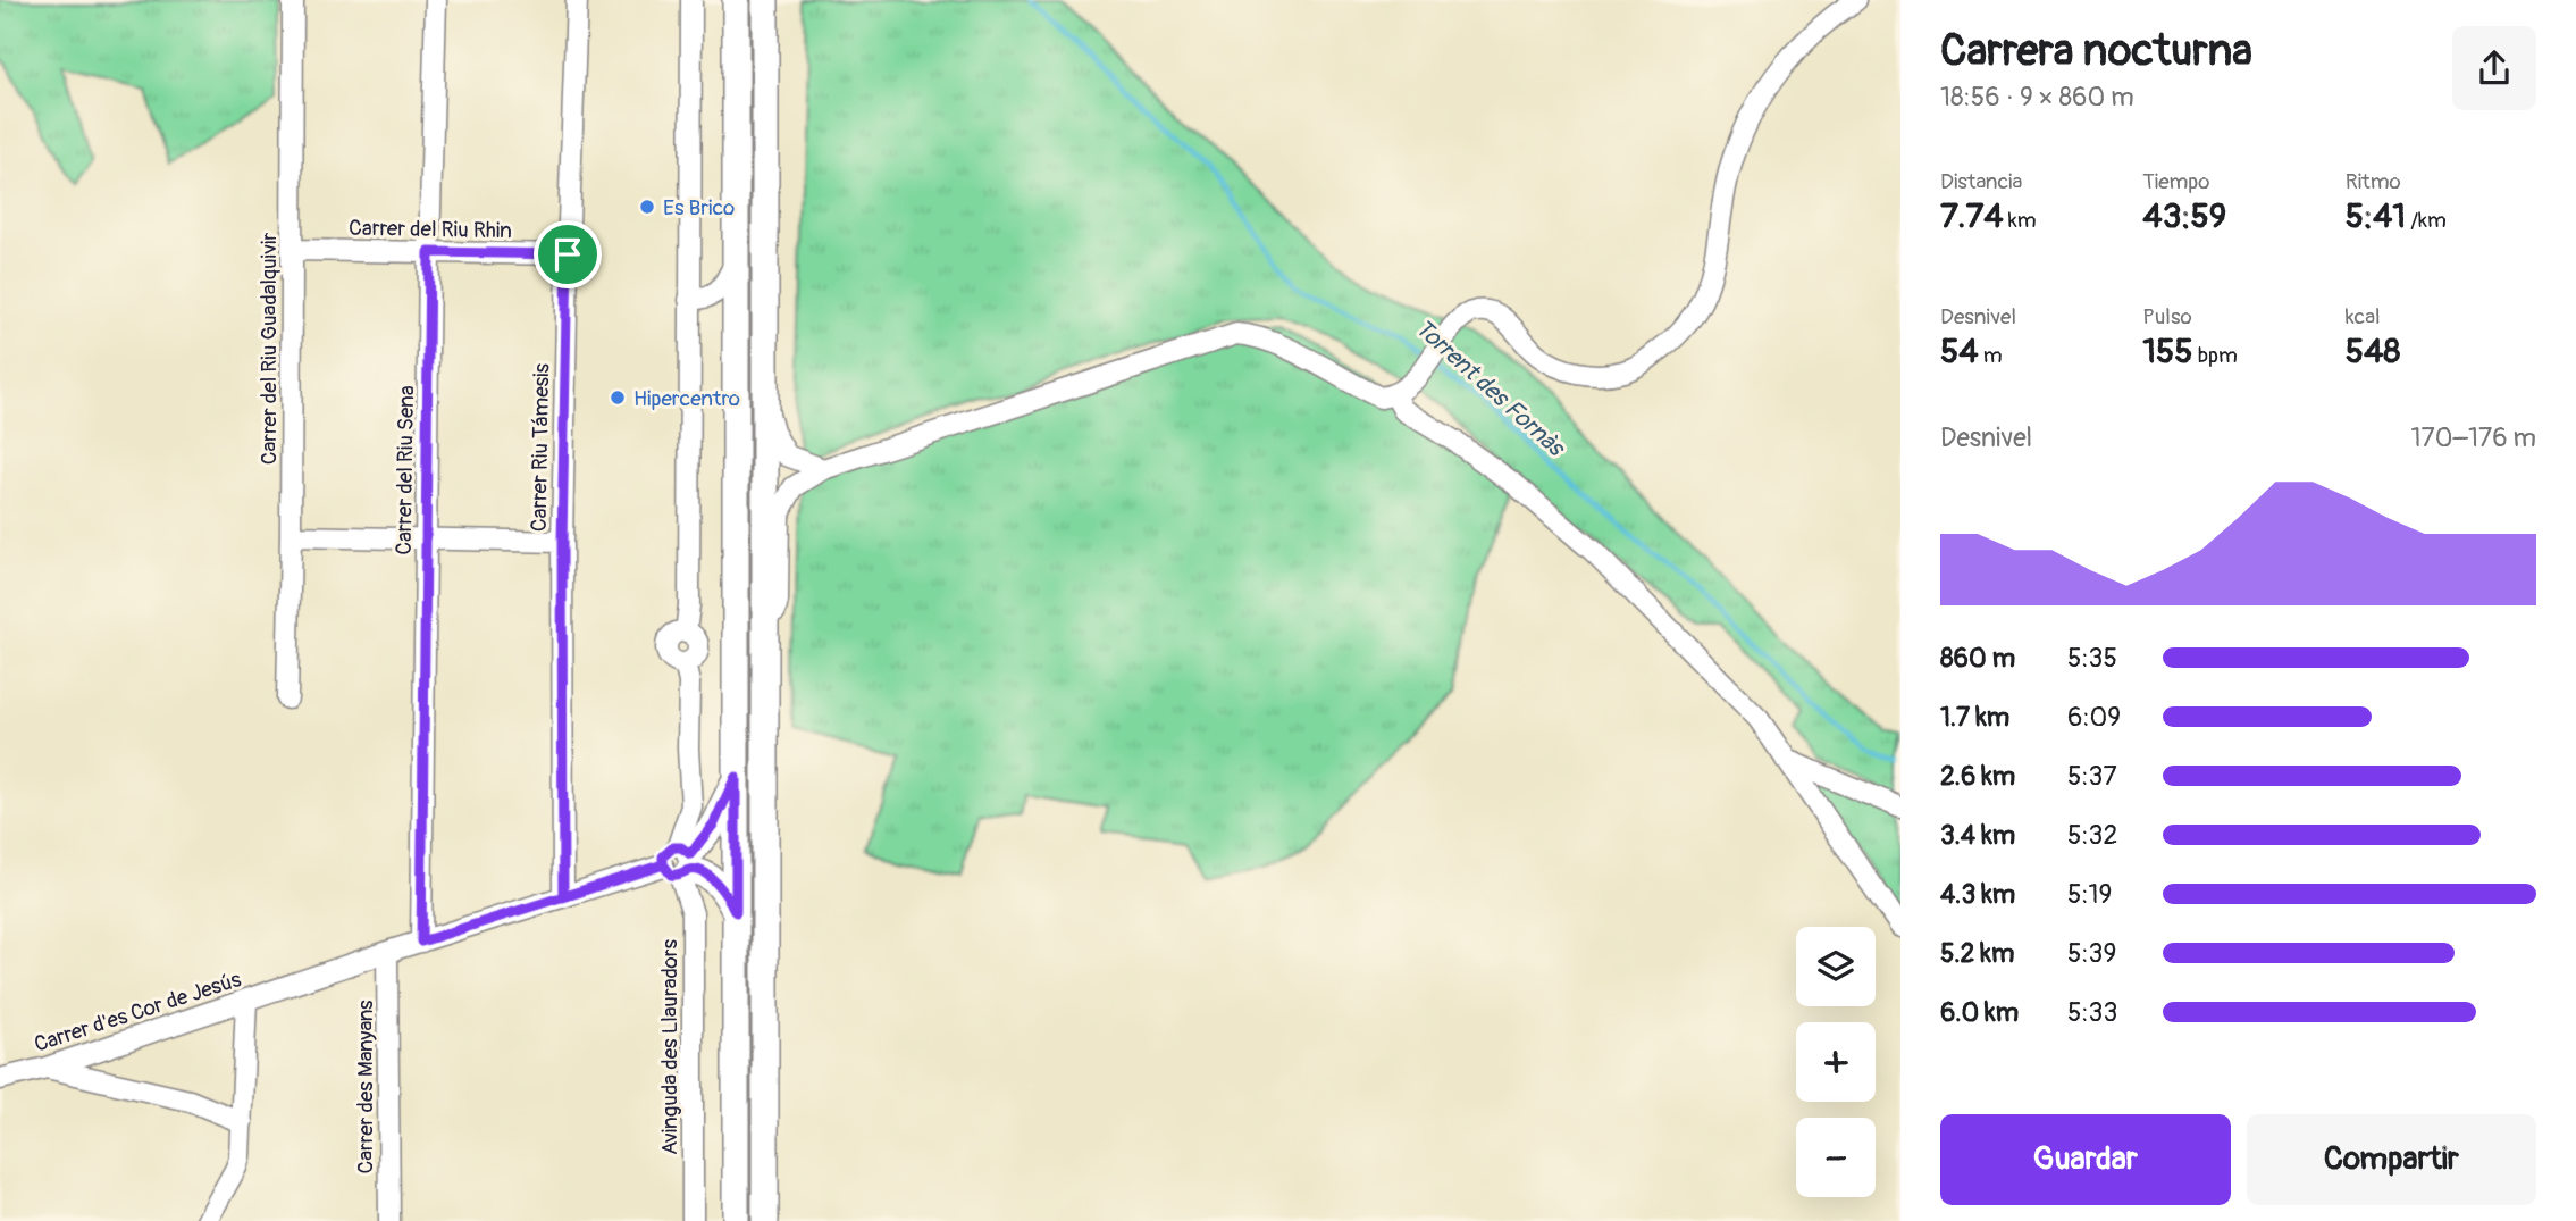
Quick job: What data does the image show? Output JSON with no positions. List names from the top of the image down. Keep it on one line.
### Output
{"streets":{"street":["Carrer del Riu Rhin","Carrer del Riu Guadalquivir","Carrer Riu Támesis","Carrer del Riu Sena","Carrer d'es Cor de Jesús","Avinguda des Llauradors","Carrer des Manyans"]},"crossings":[["Carrer del Riu Rhin","Carrer del Riu Guadalquivir"],["Carrer del Riu Rhin","Carrer Riu Támesis"],["Carrer del Riu Rhin","Carrer del Riu Sena"],["Carrer Riu Támesis","Carrer d'es Cor de Jesús"],["Carrer del Riu Sena","Carrer d'es Cor de Jesús"],["Carrer d'es Cor de Jesús","Avinguda des Llauradors"],["Carrer d'es Cor de Jesús","Carrer des Manyans"]],"water":["Torrent des Fornàs"],"places":["Es Brico","Hipercentro"],"page":{"heading":["Carrera nocturna","18:56 · 9 × 860 m"],"stats":[["Distancia","7.74 km"],["Tiempo","43:59"],["Ritmo","5:41 /km"],["Desnivel","54 m"],["Pulso","155 bpm"],["kcal","548"]],"chart":["Desnivel","170–176 m"],"list":[{"name":"860 m","note":"5:35"},{"name":"1.7 km","note":"6:09"},{"name":"2.6 km","note":"5:37"},{"name":"3.4 km","note":"5:32"},{"name":"4.3 km","note":"5:19"},{"name":"5.2 km","note":"5:39"},{"name":"6.0 km","note":"5:33"}],"map_buttons":["+","−"],"buttons":["Guardar","Compartir"]}}
